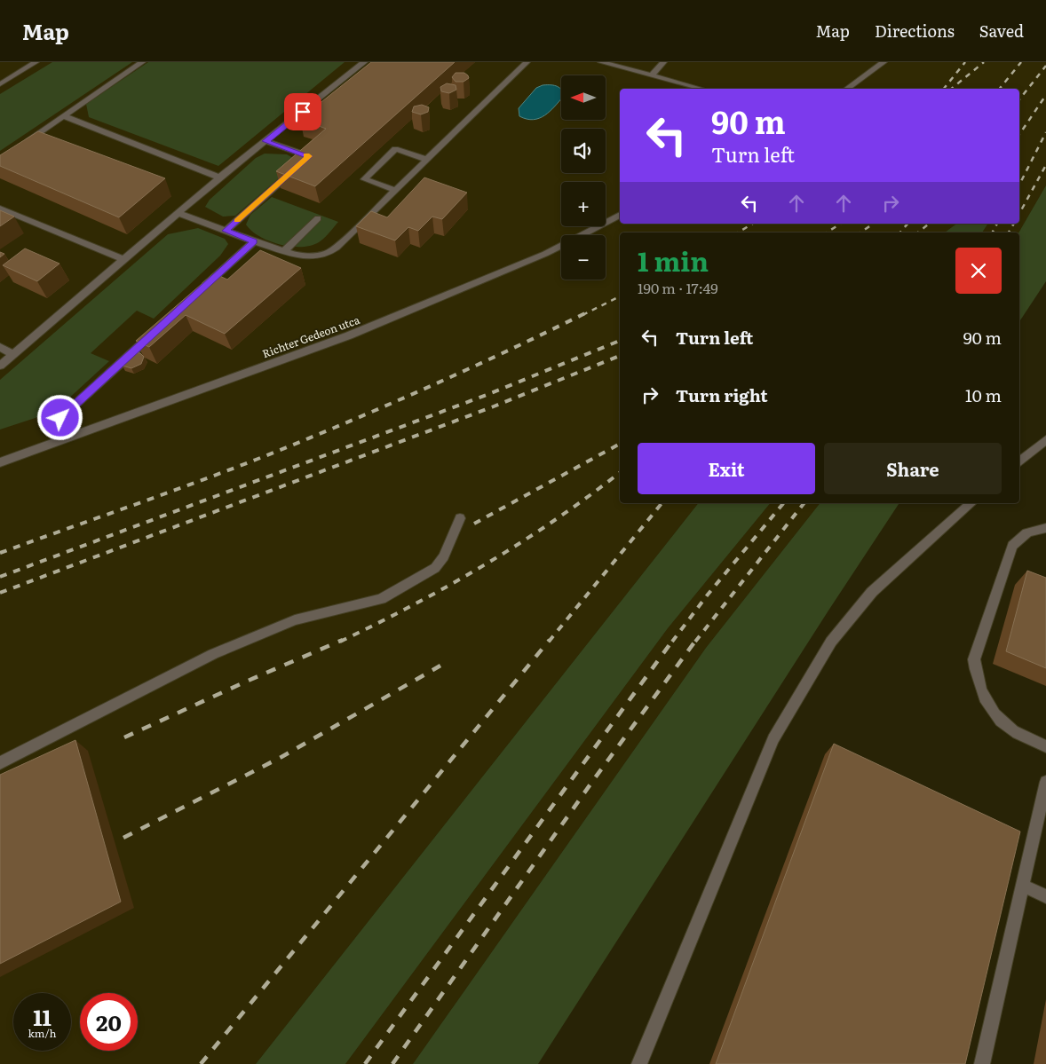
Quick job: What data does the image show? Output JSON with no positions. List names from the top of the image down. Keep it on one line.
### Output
{"streets":{"lane":["Richter Gedeon utca"]},"north":"left","page":{"header":"Map","nav":["Map","Directions","Saved"],"map_buttons":["+","−"],"turn":["90 m","Turn left"],"heading":["1 min","190 m · 17:49"],"list":[{"name":"Turn left","value":"90 m"},{"name":"Turn right","value":"10 m"}],"buttons":["Exit","Share"],"speed":"11 km/h","limit":"20"}}
